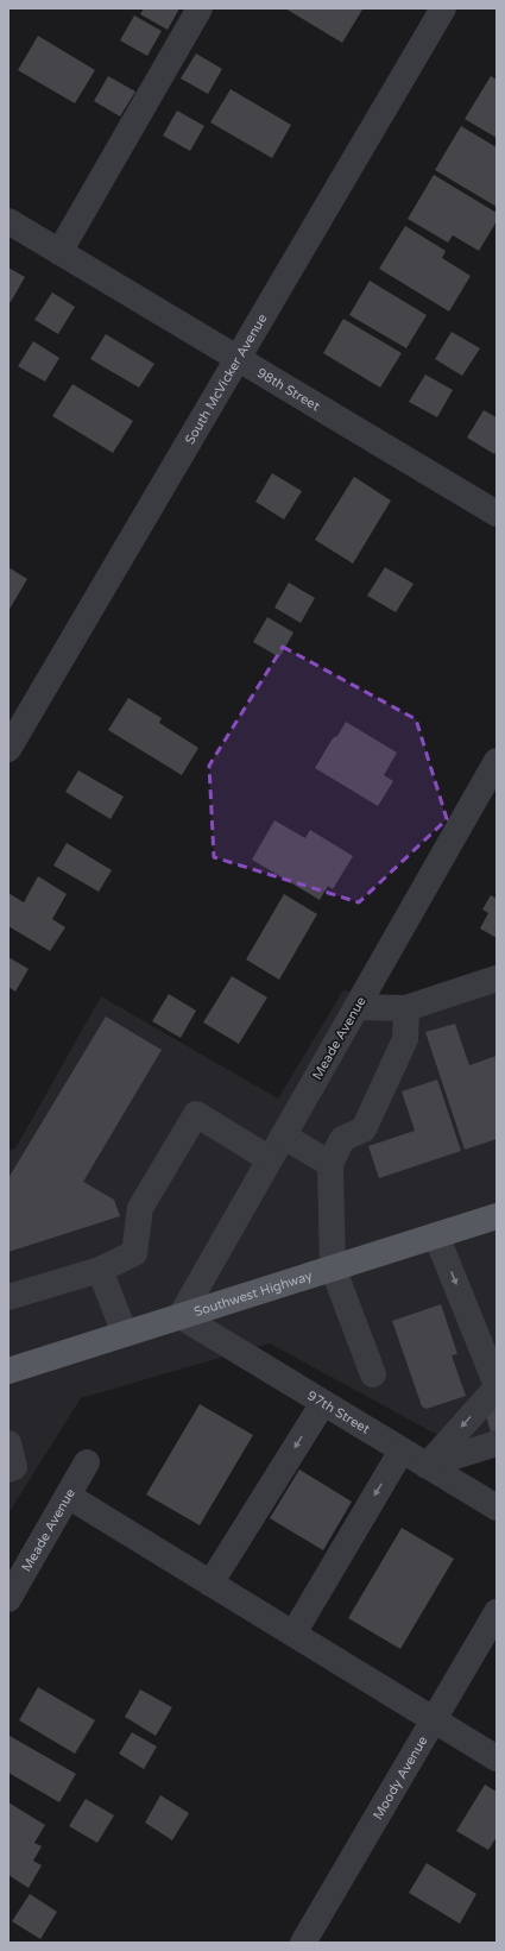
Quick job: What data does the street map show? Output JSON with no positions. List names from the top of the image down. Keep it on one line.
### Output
{"streets":{"main road":["Southwest Highway"],"street":["South McVicker Avenue","98th Street","Meade Avenue","97th Street","Moody Avenue"]},"crossings":[["South McVicker Avenue","98th Street"],["Meade Avenue","Southwest Highway"],["Meade Avenue","97th Street"],["Southwest Highway","97th Street"]]}
